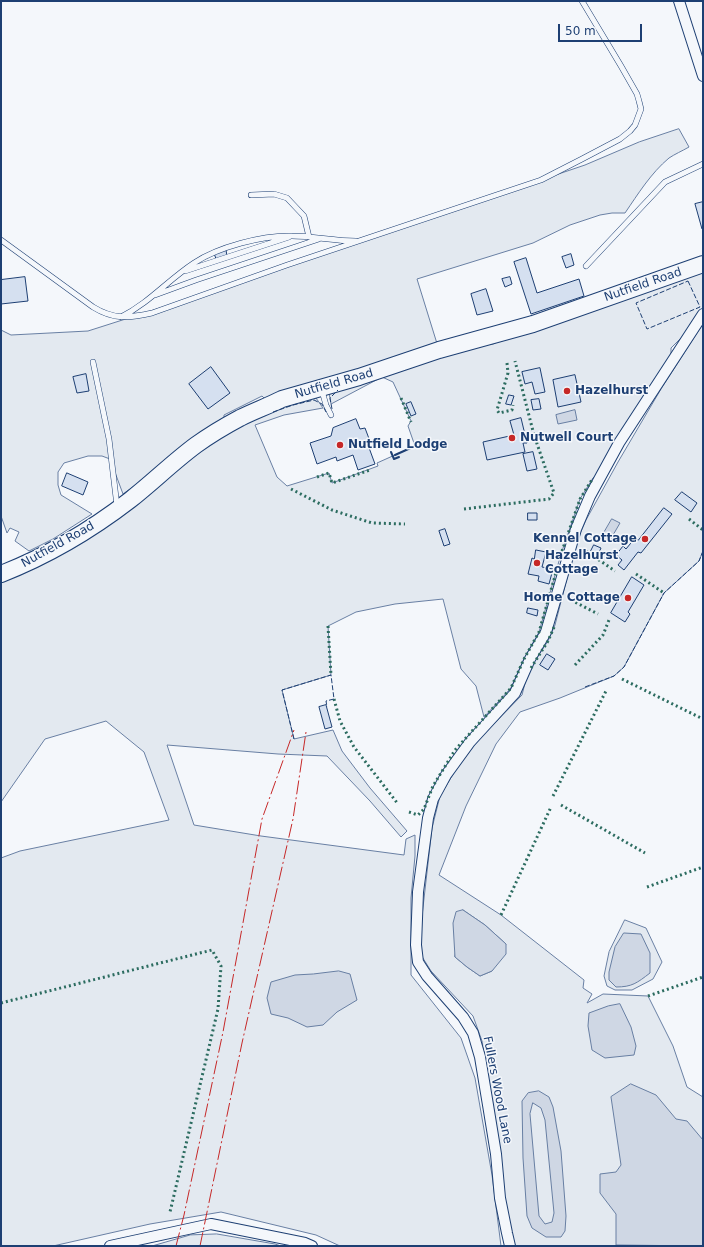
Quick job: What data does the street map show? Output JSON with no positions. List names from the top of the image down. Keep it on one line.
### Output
{"streets":{"main road":["Nutfield Road"],"street":["Fullers Wood Lane"]},"places":["Hazelhurst","Nutwell Court","Nutfield Lodge","Kennel Cottage","Hazelhurst Cottage","Home Cottage"],"scale_bar":"50 m"}
